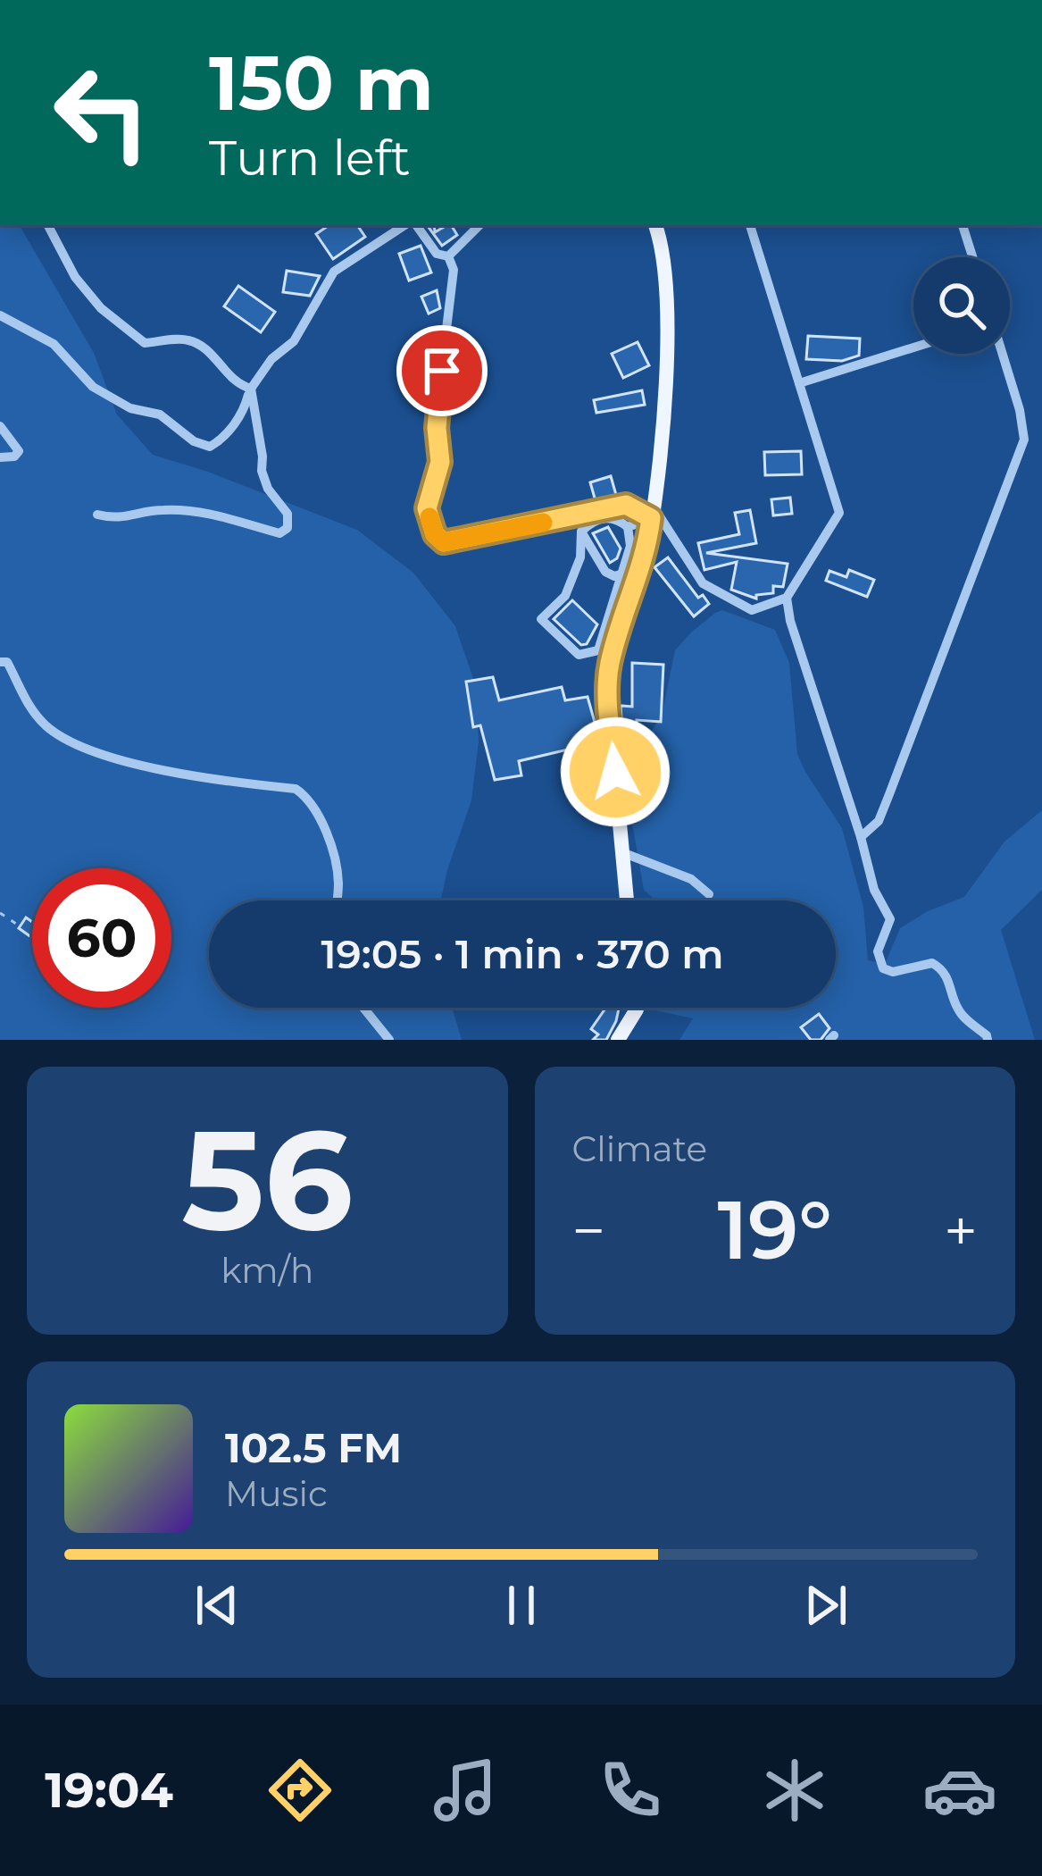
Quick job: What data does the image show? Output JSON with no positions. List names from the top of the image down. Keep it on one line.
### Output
{"page":{"turn":["150 m","Turn left"],"limit":"60","trip":"19:05 · 1 min · 370 m","tile":[["56","km/h"],"Climate"],"heat":["−","19°","+"],"song":["102.5 FM","Music"],"tabs":"19:04"}}
